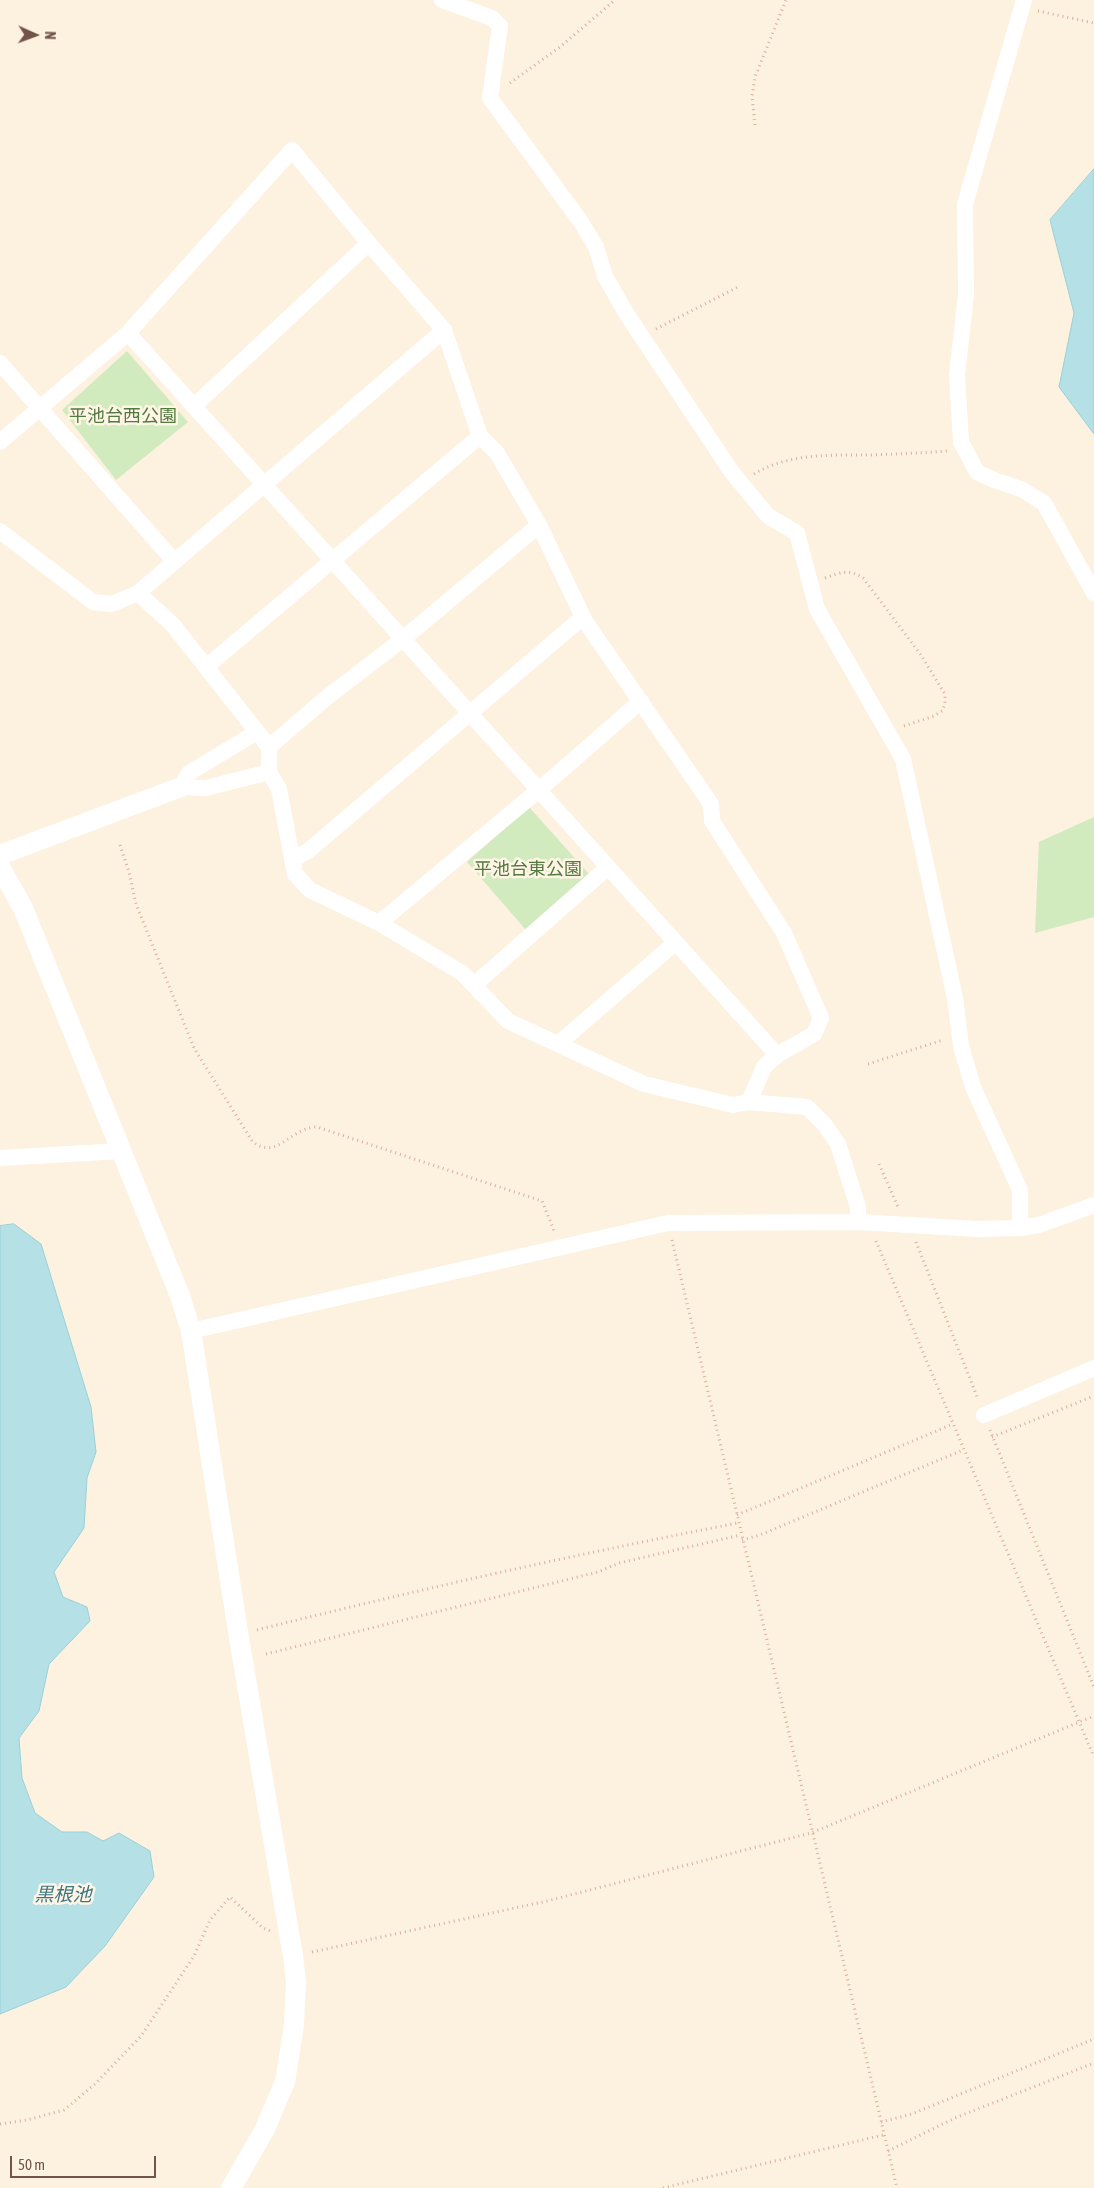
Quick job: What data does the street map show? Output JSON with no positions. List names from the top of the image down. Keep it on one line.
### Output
{"water":["黒根池"],"parks":["平池台西公園","平池台東公園"],"scale_bar":"50 m","north":"right"}
